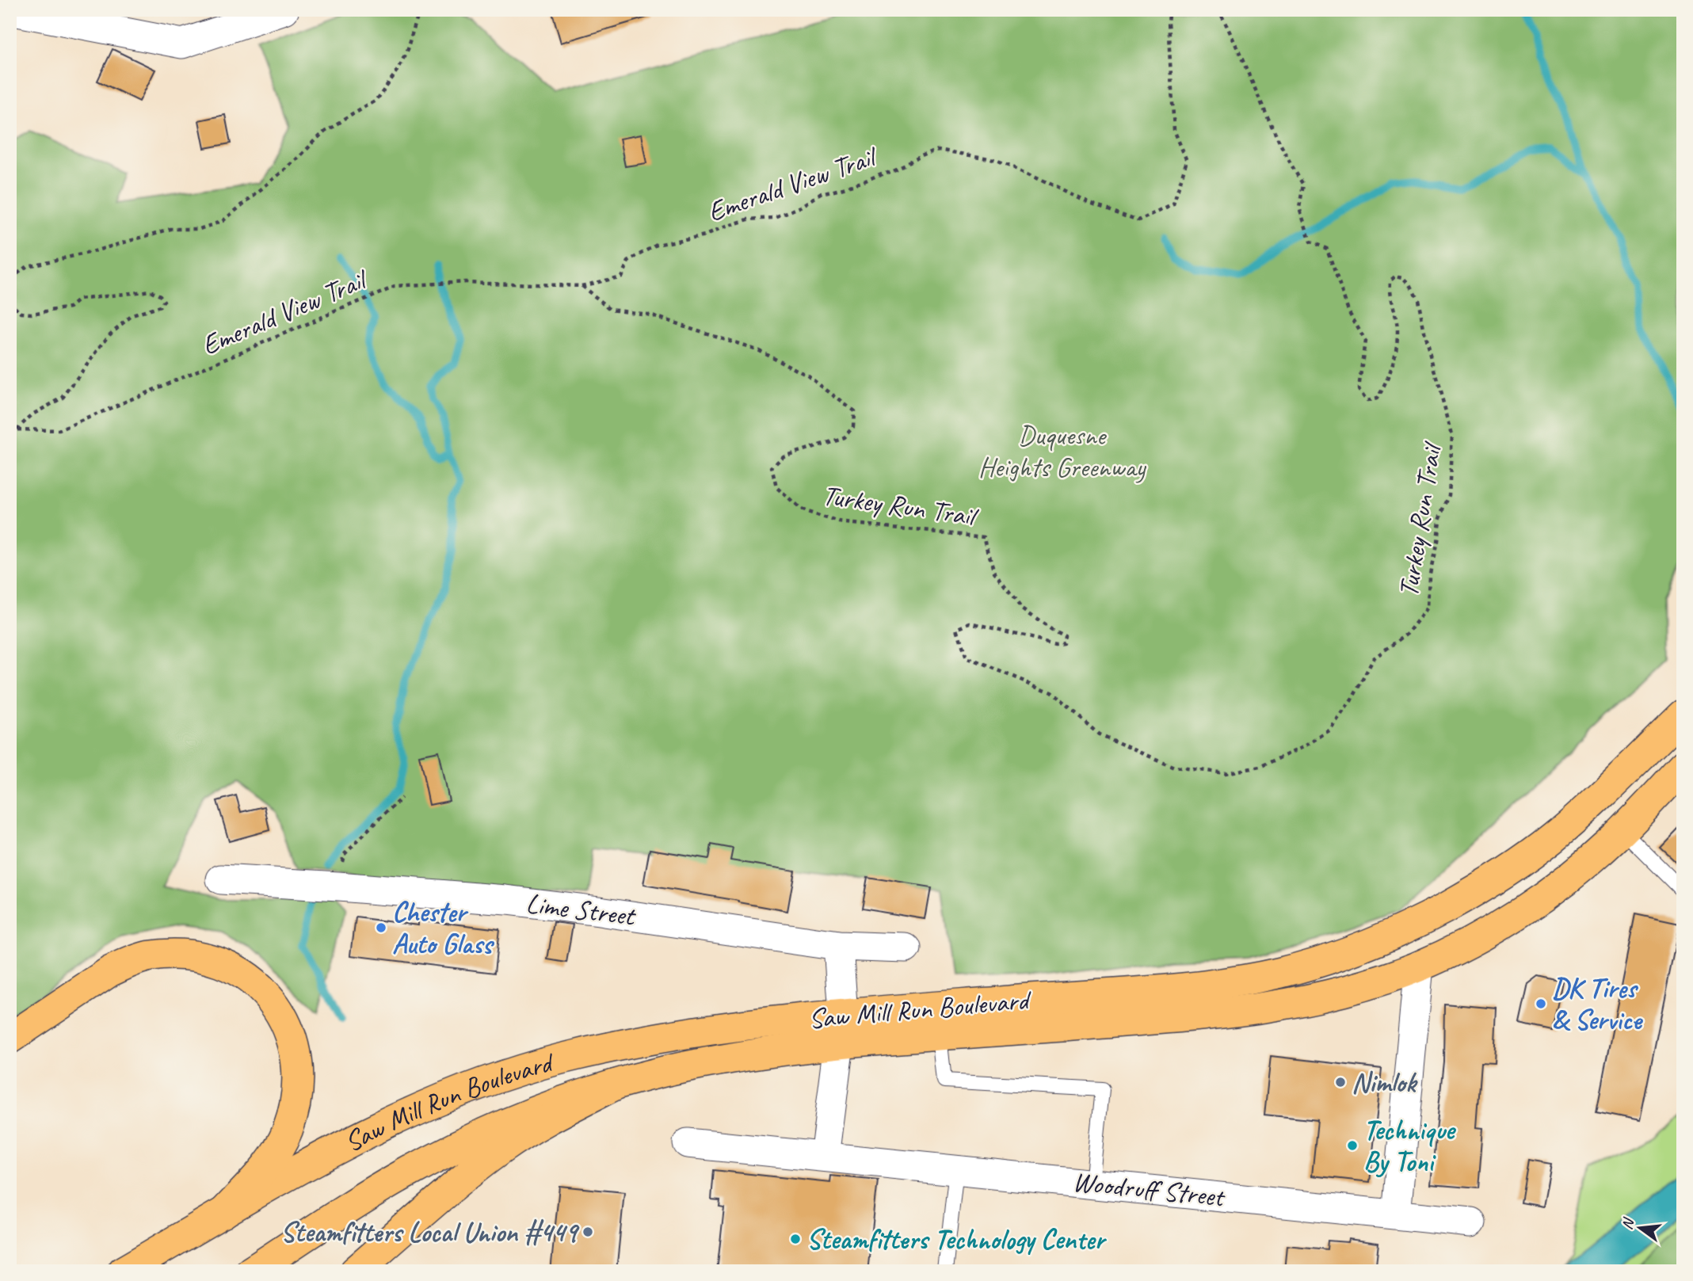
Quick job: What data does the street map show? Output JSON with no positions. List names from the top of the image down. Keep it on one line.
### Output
{"streets":{"highway":["Saw Mill Run Boulevard"],"street":["Lime Street","Woodruff Street"],"path":["Emerald View Trail","Turkey Run Trail"]},"crossings":[["Emerald View Trail","Turkey Run Trail"]],"parks":["Duquesne Heights Greenway"],"places":["Chester Auto Glass","DK Tires & Service","Nimlok","Technique By Toni","Steamfitters Local Union #449","Steamfitters Technology Center"],"north":"left"}
